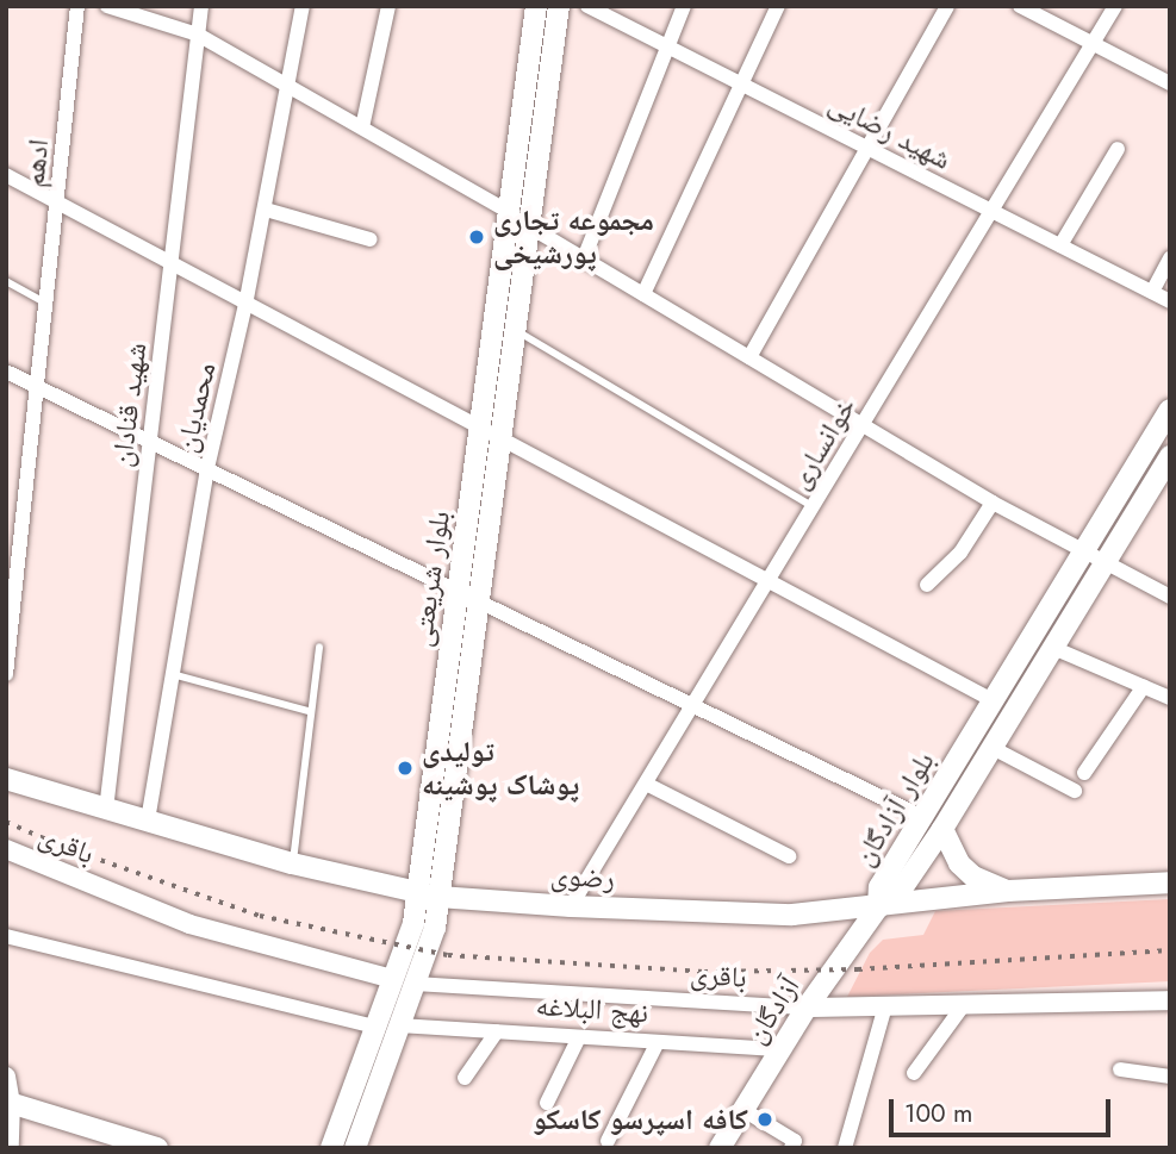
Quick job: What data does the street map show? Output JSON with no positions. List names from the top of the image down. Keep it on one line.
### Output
{"streets":{"main road":["بلوار شریعتی","بلوار آزادگان","رضوی","آزادگان"],"street":["شهید رضایی","ادهم","شهید قنادان","محمدیان","خوانساری","باقری","نهج البلاغه"]},"crossings":[["شهید رضایی","خوانساری"],["شهید قنادان","رضوی"],["محمدیان","رضوی"],["خوانساری","رضوی"],["بلوار شریعتی","باقری"],["بلوار شریعتی","رضوی"],["بلوار شریعتی","نهج البلاغه"],["بلوار آزادگان","رضوی"],["بلوار آزادگان","آزادگان"],["باقری","آزادگان"],["رضوی","آزادگان"],["نهج البلاغه","آزادگان"]],"places":["مجموعه تجاری پورشیخی","تولیدی پوشاک پوشینه","کافه اسپرسو کاسکو"],"scale_bar":"100 m"}
